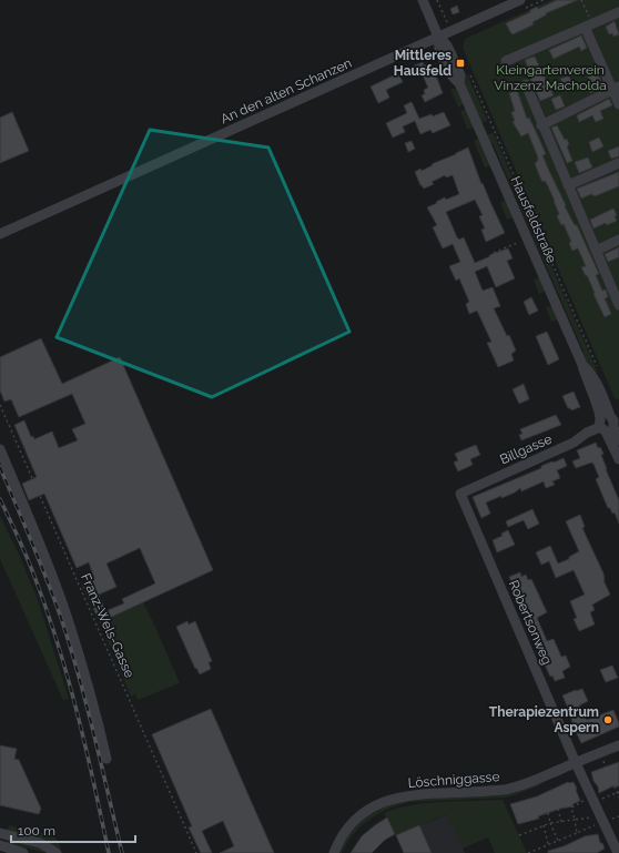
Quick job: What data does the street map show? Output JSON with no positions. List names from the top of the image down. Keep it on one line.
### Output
{"streets":{"street":["An den alten Schanzen","Hausfeldstraße","Billgasse","Robertsonweg","Löschniggasse"],"path":["Franz-Wels-Gasse"]},"crossings":[["An den alten Schanzen","Hausfeldstraße"],["Hausfeldstraße","Billgasse"],["Billgasse","Robertsonweg"],["Robertsonweg","Löschniggasse"]],"parks":["Kleingartenverein Vinzenz Macholda"],"places":{"transit":["Mittleres Hausfeld"],"other":["Therapiezentrum Aspern"]},"scale_bar":"100 m"}
